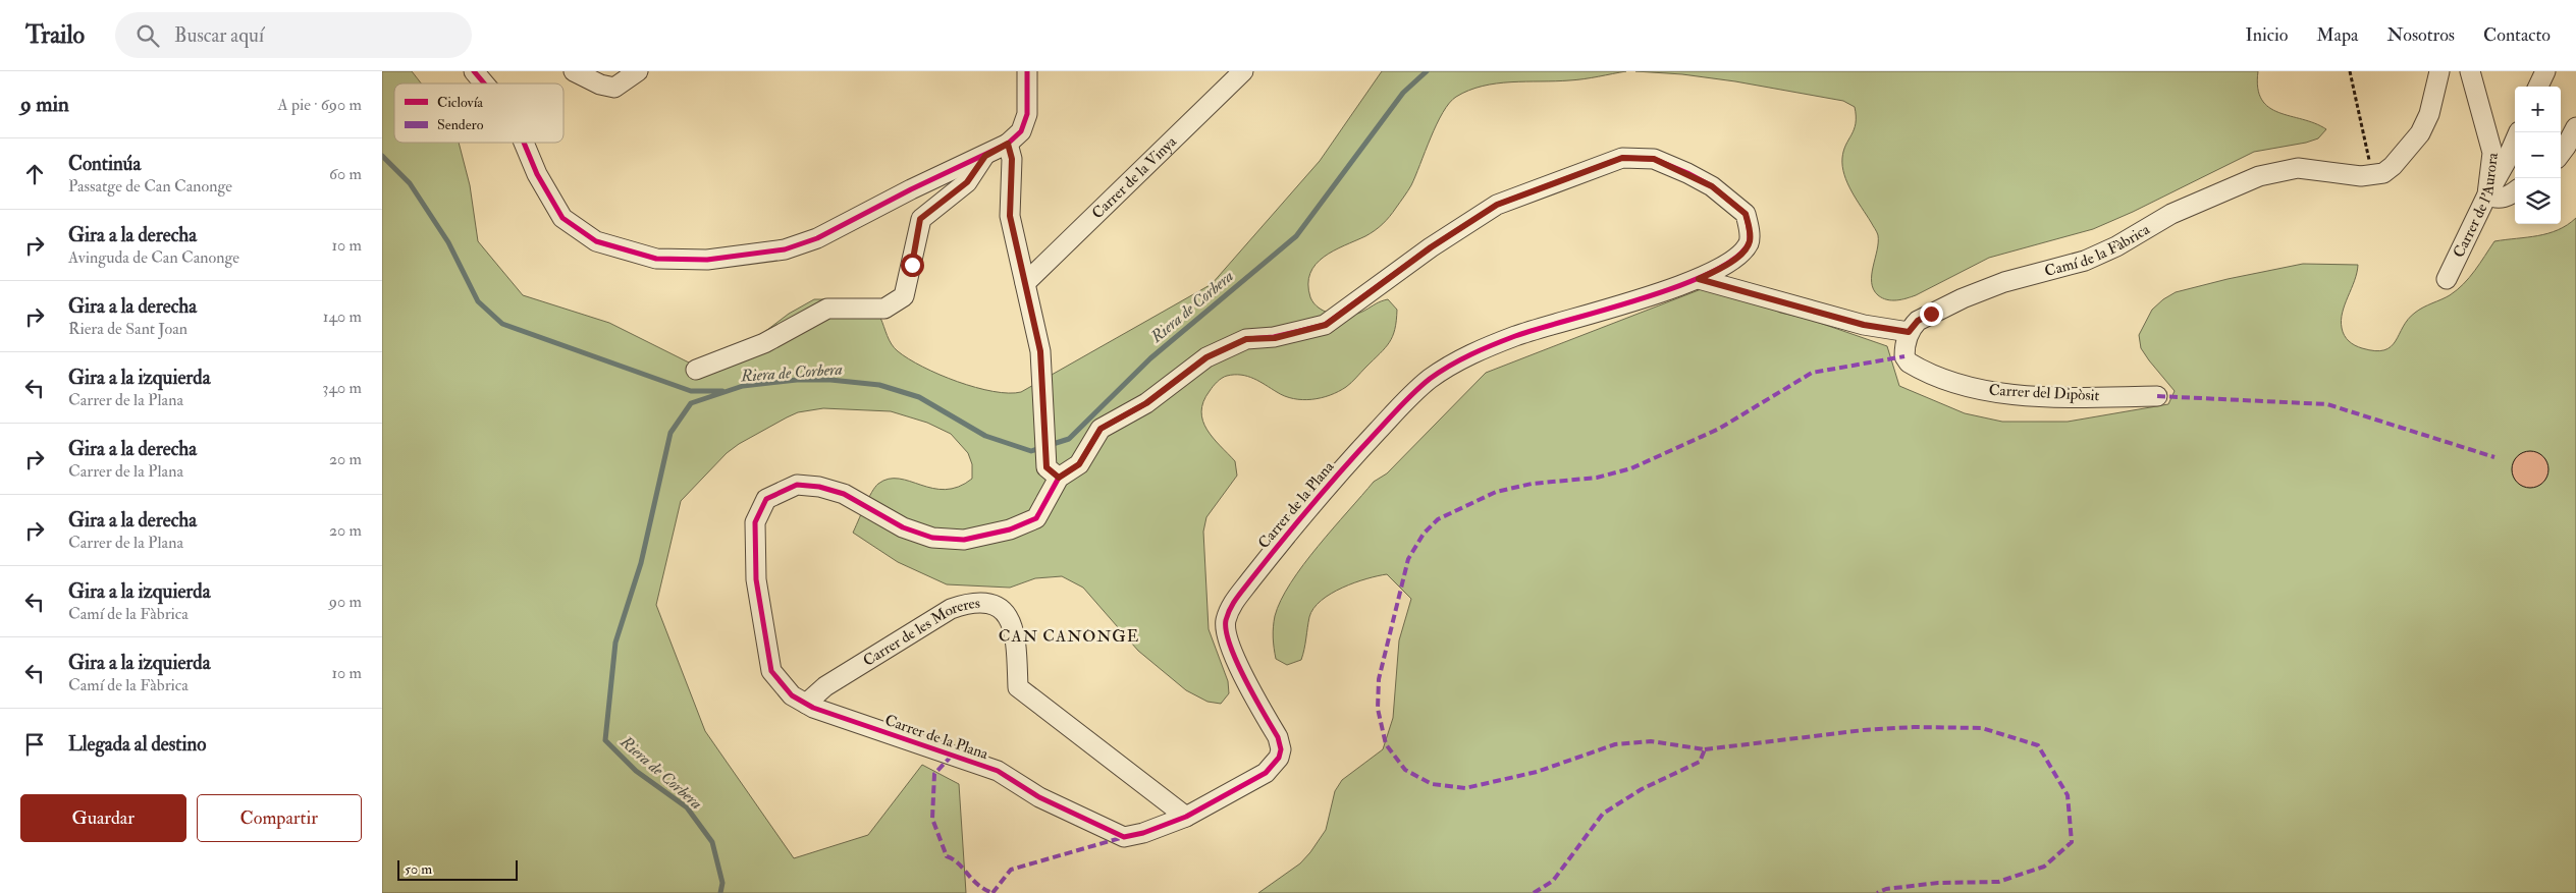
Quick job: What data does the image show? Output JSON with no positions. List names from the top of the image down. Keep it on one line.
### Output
{"streets":{"street":["Carrer de la Vinya","Carrer de l'Aurora","Camí de la Fàbrica","Carrer del Dipòsit","Carrer de la Plana","Carrer de les Moreres"]},"crossings":[["Camí de la Fàbrica","Carrer del Dipòsit"],["Carrer de la Plana","Carrer de les Moreres"]],"districts":["CAN CANONGE"],"water":["Riera de Corbera"],"legend":["Ciclovía","Sendero"],"scale_bar":"50 m","page":{"header":"Trailo","search":"Buscar aquí","nav":["Inicio","Mapa","Nosotros","Contacto"],"heading":["9 min","A pie · 690 m"],"map_buttons":["+","−"],"list":[["Continúa","Passatge de Can Canonge","60 m"],["Gira a la derecha","Avinguda de Can Canonge","10 m"],["Gira a la derecha","Riera de Sant Joan","140 m"],["Gira a la izquierda","Carrer de la Plana","340 m"],["Gira a la derecha","Carrer de la Plana","20 m"],["Gira a la derecha","Carrer de la Plana","20 m"],["Gira a la izquierda","Camí de la Fàbrica","90 m"],["Gira a la izquierda","Camí de la Fàbrica","10 m"],"Llegada al destino"],"buttons":["Guardar","Compartir"],"scale":"50 m"}}
